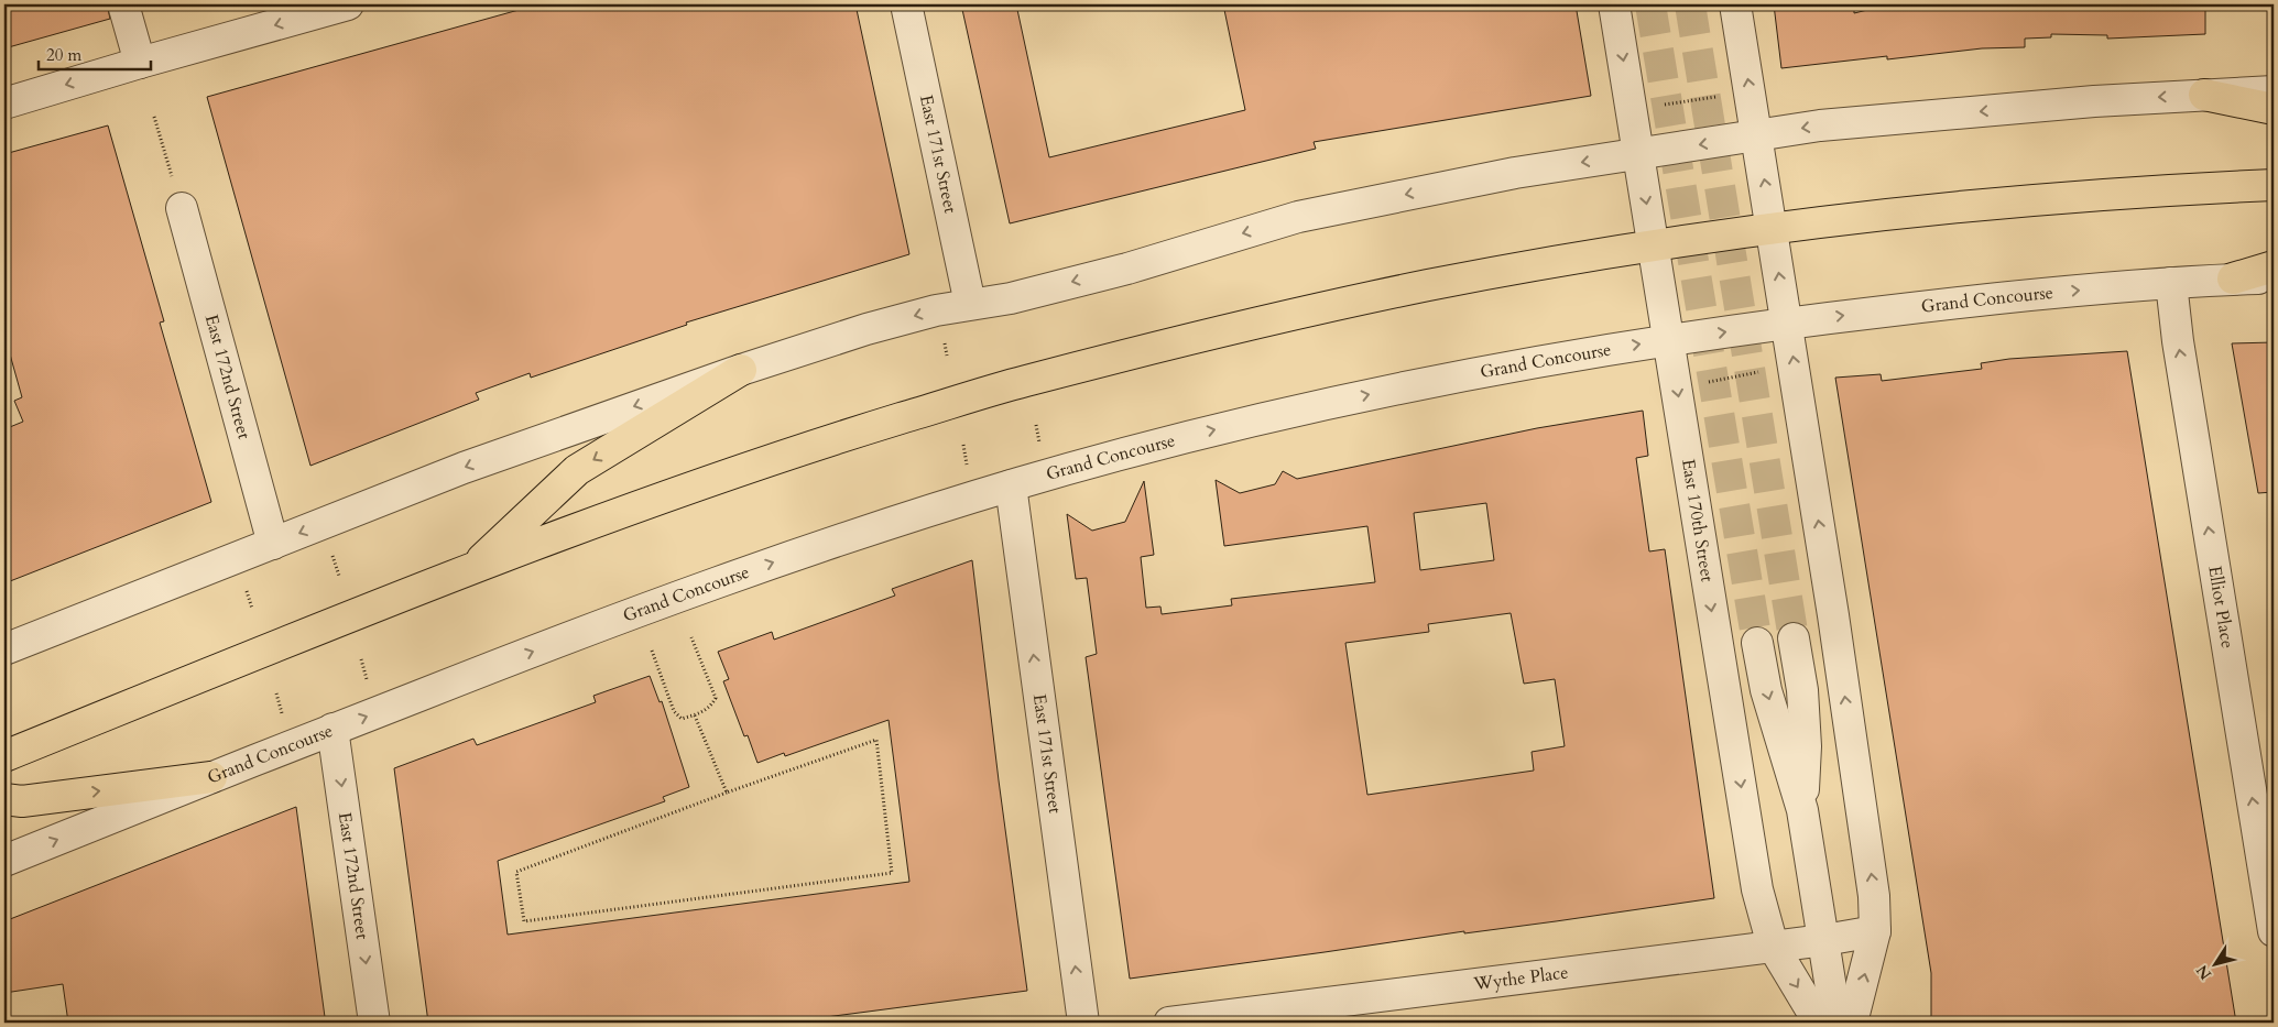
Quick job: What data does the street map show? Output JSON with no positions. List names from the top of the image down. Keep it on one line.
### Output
{"streets":{"street":["East 171st Street","Grand Concourse","East 172nd Street","East 170th Street","Elliot Place","Wythe Place"]},"crossings":[["East 171st Street","Grand Concourse"],["Grand Concourse","East 172nd Street"],["Grand Concourse","East 170th Street"],["Grand Concourse","Elliot Place"],["East 170th Street","Wythe Place"]],"one_way":["East 171st Street","East 172nd Street","Elliot Place"],"scale_bar":"20 m","north":"bottom left"}
